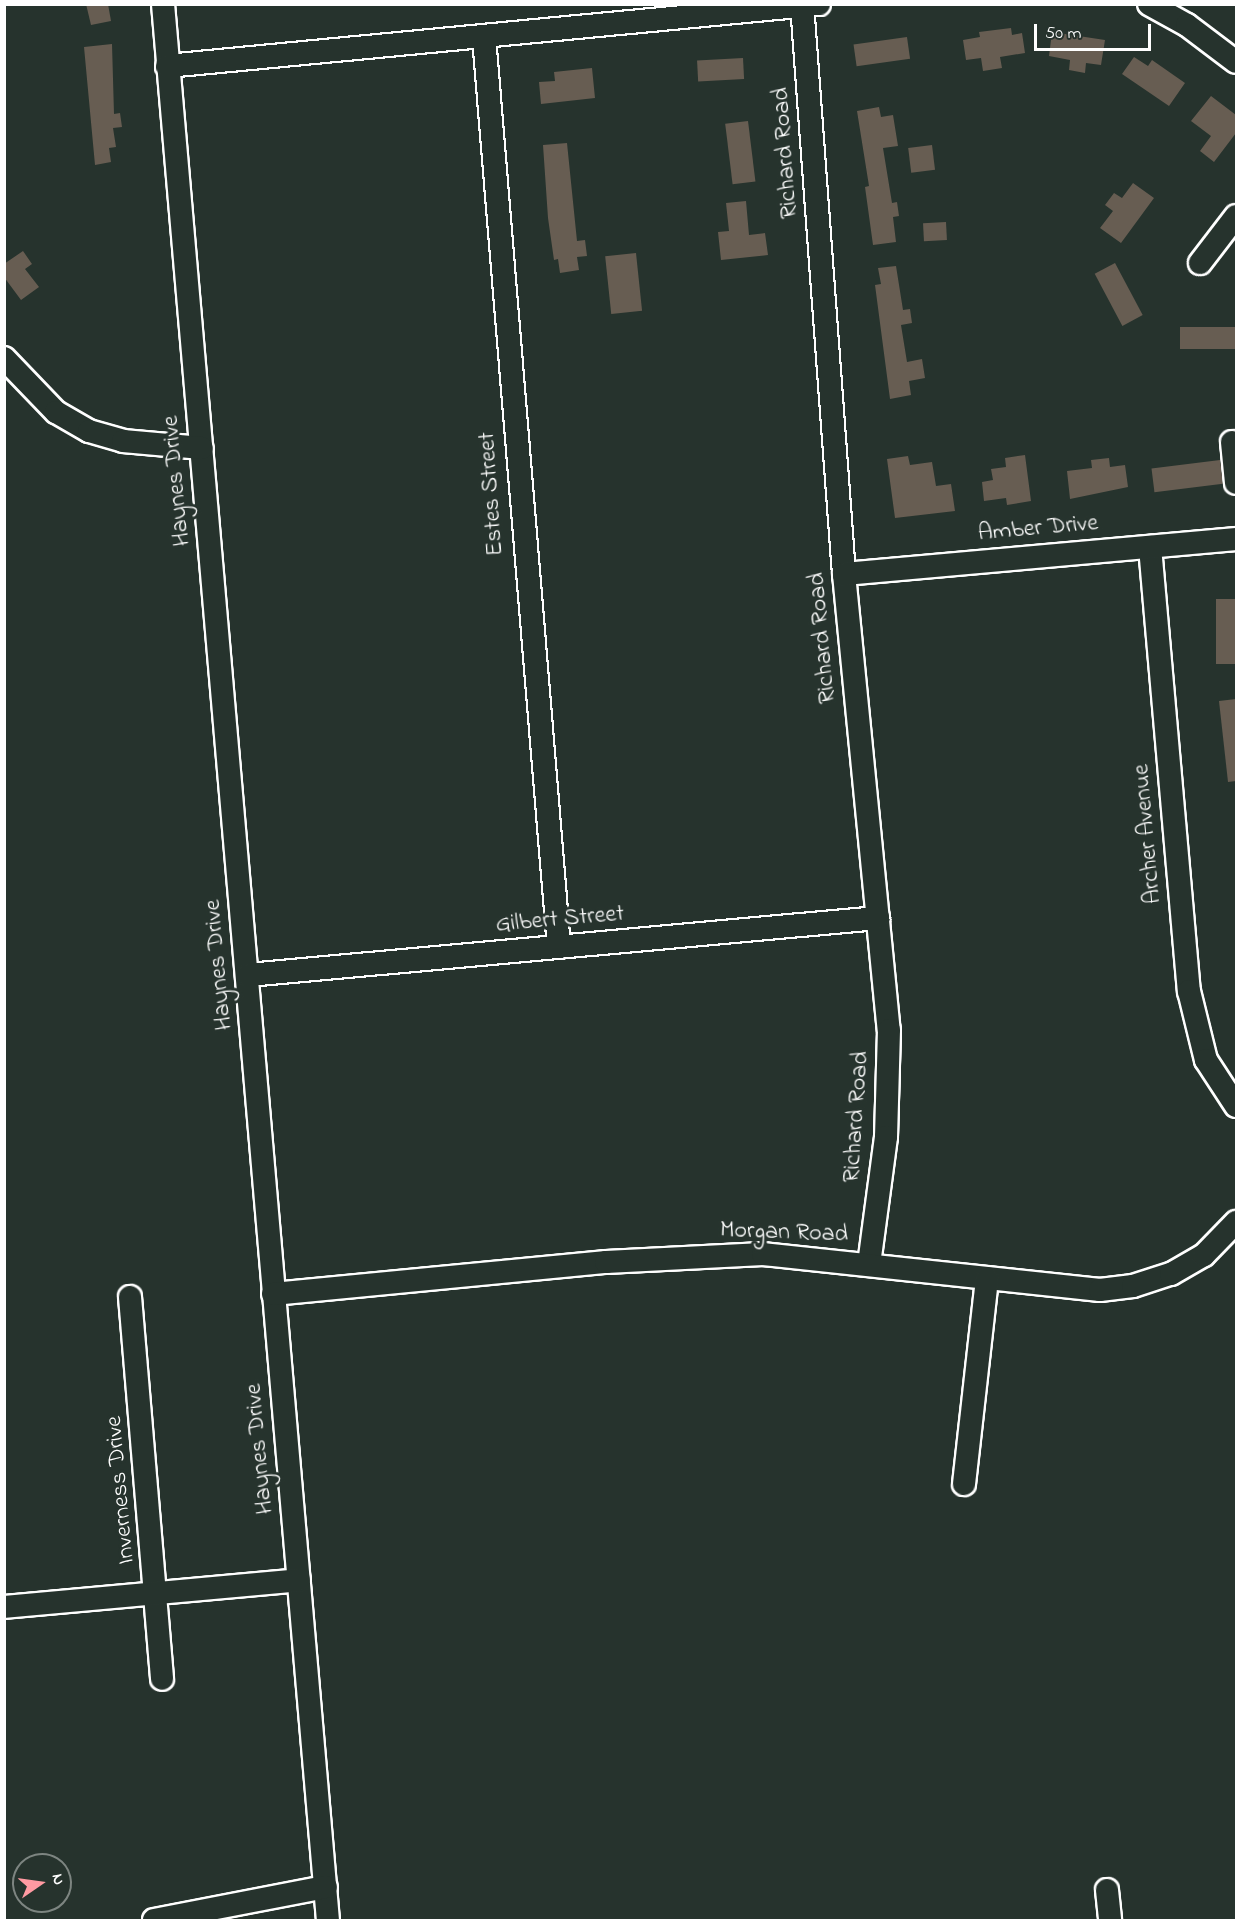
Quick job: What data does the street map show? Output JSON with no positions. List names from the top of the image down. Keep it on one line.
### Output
{"streets":{"street":["Richard Road","Haynes Drive","Estes Street","Amber Drive","Archer Avenue","Gilbert Street","Morgan Road","Inverness Drive"]},"crossings":[["Richard Road","Amber Drive"],["Richard Road","Gilbert Street"],["Richard Road","Morgan Road"],["Haynes Drive","Gilbert Street"],["Haynes Drive","Morgan Road"],["Estes Street","Gilbert Street"],["Amber Drive","Archer Avenue"]],"scale_bar":"50 m","north":"right"}
